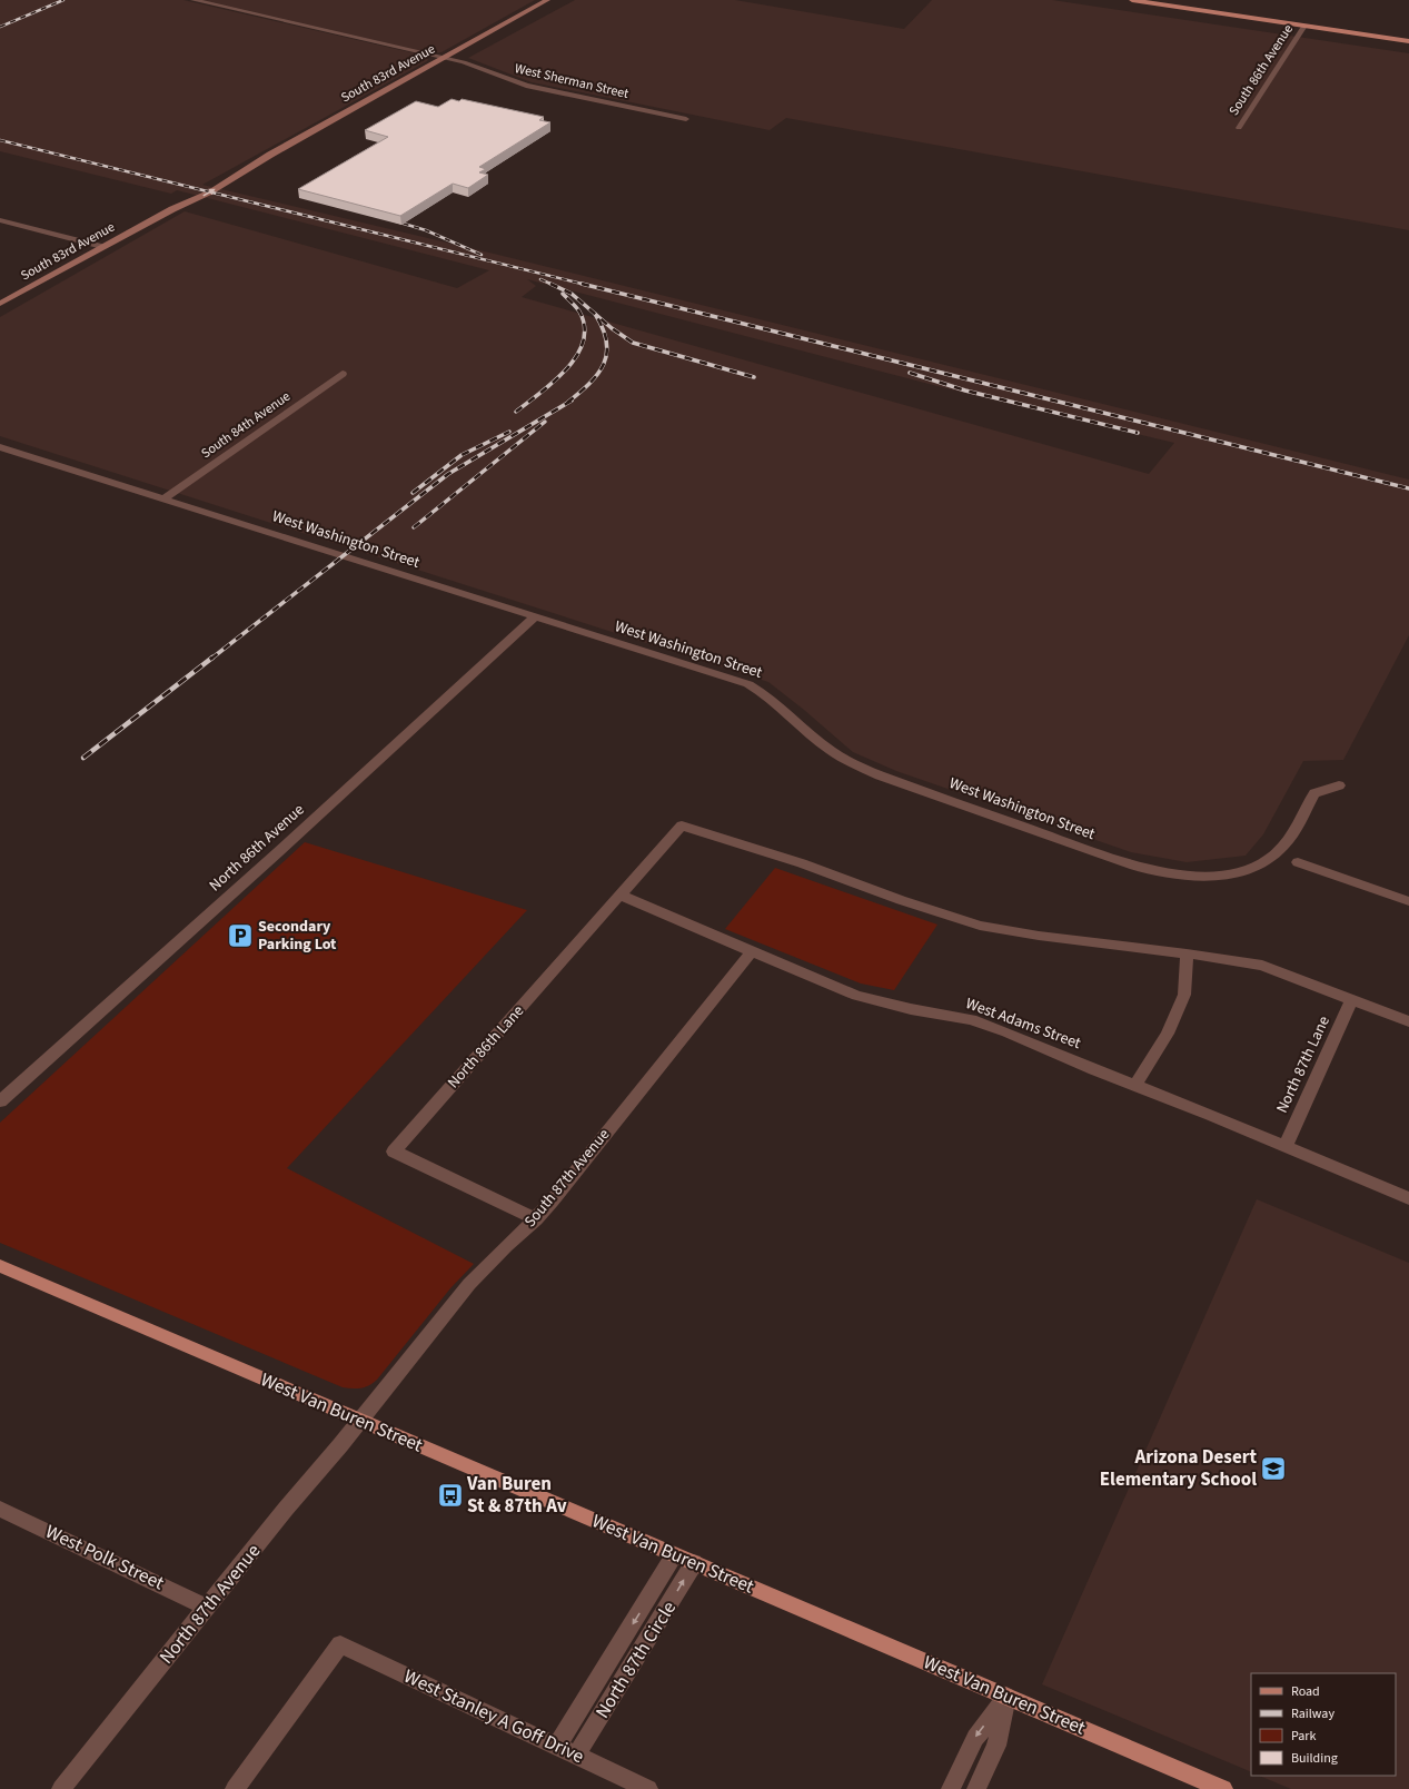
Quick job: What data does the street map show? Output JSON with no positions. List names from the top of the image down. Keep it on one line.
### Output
{"streets":{"main road":["South 83rd Avenue","West Van Buren Street"],"street":["South 86th Avenue","West Sherman Street","South 84th Avenue","West Washington Street","North 86th Avenue","West Adams Street","North 86th Lane","North 87th Lane","South 87th Avenue","West Polk Street","North 87th Avenue","North 87th Circle","West Stanley A Goff Drive"]},"crossings":[["South 83rd Avenue","West Sherman Street"],["South 84th Avenue","West Washington Street"],["West Washington Street","North 86th Avenue"],["West Adams Street","North 86th Lane"],["West Adams Street","North 87th Lane"],["West Adams Street","South 87th Avenue"],["North 86th Lane","South 87th Avenue"],["South 87th Avenue","West Van Buren Street"],["South 87th Avenue","North 87th Avenue"],["West Van Buren Street","North 87th Avenue"],["West Van Buren Street","North 87th Circle"],["West Polk Street","North 87th Avenue"],["North 87th Circle","West Stanley A Goff Drive"]],"places":{"parking":["Secondary Parking Lot"],"school or university":["Arizona Desert Elementary School"],"bus stop":["Van Buren St & 87th Av"]},"legend":["Road","Railway","Park","Building"]}
